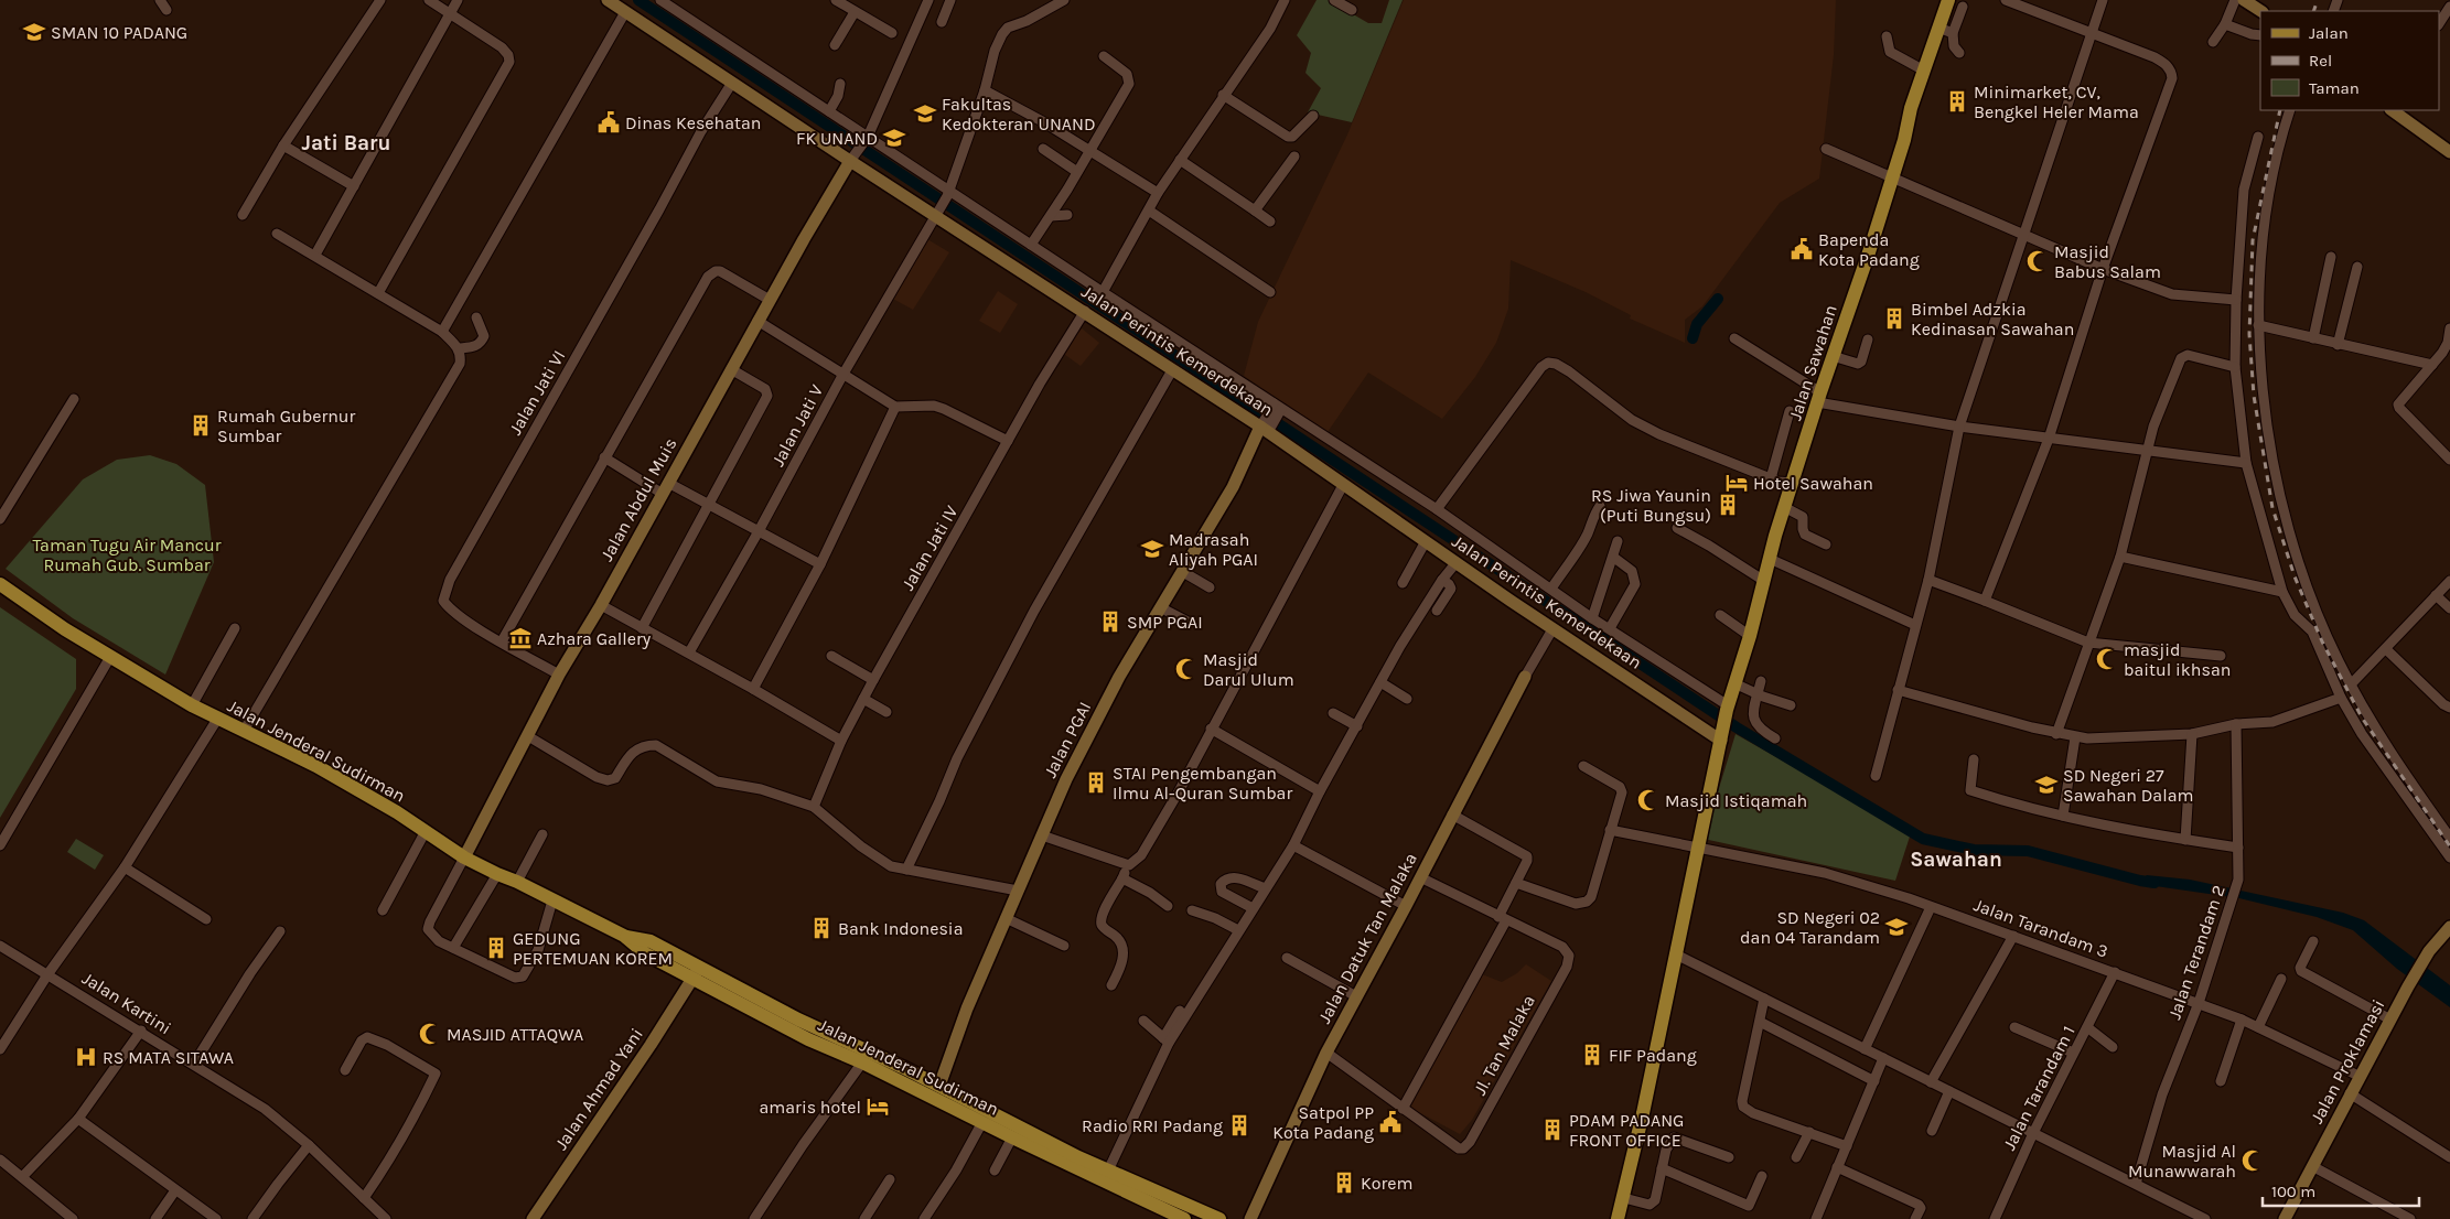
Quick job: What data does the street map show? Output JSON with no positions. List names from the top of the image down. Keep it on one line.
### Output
{"streets":{"main road":["Jalan Sawahan","Jalan Jenderal Sudirman"],"street":["Jalan Perintis Kemerdekaan","Jalan Jati VI","Jalan Jati V","Jalan Abdul Muis","Jalan Jati IV","Jalan PGAI","Jalan Tarandam 3","Jalan Datuk Tan Malaka","Jalan Terandam 2","Jalan Kartini","Jl. Tan Malaka","Jalan Proklamasi","Jalan Tarandam 1","Jalan Ahmad Yani"]},"crossings":[["Jalan Perintis Kemerdekaan","Jalan Sawahan"],["Jalan Perintis Kemerdekaan","Jalan Jati VI"],["Jalan Perintis Kemerdekaan","Jalan Jati V"],["Jalan Perintis Kemerdekaan","Jalan Abdul Muis"],["Jalan Perintis Kemerdekaan","Jalan Jati IV"],["Jalan Perintis Kemerdekaan","Jalan PGAI"],["Jalan Sawahan","Jalan Tarandam 3"],["Jalan Jati VI","Jalan Abdul Muis"],["Jalan Abdul Muis","Jalan Jenderal Sudirman"],["Jalan Jenderal Sudirman","Jalan Ahmad Yani"],["Jalan Tarandam 3","Jalan Terandam 2"],["Jalan Tarandam 3","Jalan Proklamasi"],["Jalan Tarandam 3","Jalan Tarandam 1"],["Jalan Datuk Tan Malaka","Jl. Tan Malaka"]],"districts":["Jati Baru","Sawahan"],"parks":["Taman Tugu Air Mancur Rumah Gub. Sumbar"],"places":{"school or university":["SMAN 10 PADANG","Fakultas Kedokteran UNAND","FK UNAND","Madrasah Aliyah PGAI","SD Negeri 27 Sawahan Dalam","SD Negeri 02 dan 04 Tarandam"],"building":["Minimarket, CV, Bengkel Heler Mama","Bimbel Adzkia Kedinasan Sawahan","Rumah Gubernur Sumbar","RS Jiwa Yaunin (Puti Bungsu)","SMP PGAI","STAI Pengembangan Ilmu Al-Quran Sumbar","Bank Indonesia","GEDUNG PERTEMUAN KOREM","FIF Padang","Radio RRI Padang","PDAM PADANG FRONT OFFICE","Korem"],"public building":["Dinas Kesehatan","Bapenda Kota Padang","Satpol PP Kota Padang"],"mosque":["Masjid Babus Salam","masjid baitul ikhsan","Masjid Darul Ulum","Masjid Istiqamah","MASJID ATTAQWA","Masjid Al Munawwarah"],"hotel":["Hotel Sawahan","amaris hotel"],"museum":["Azhara Gallery"],"hospital":["RS MATA SITAWA"]},"legend":["Jalan","Rel","Taman"],"scale_bar":"100 m"}
